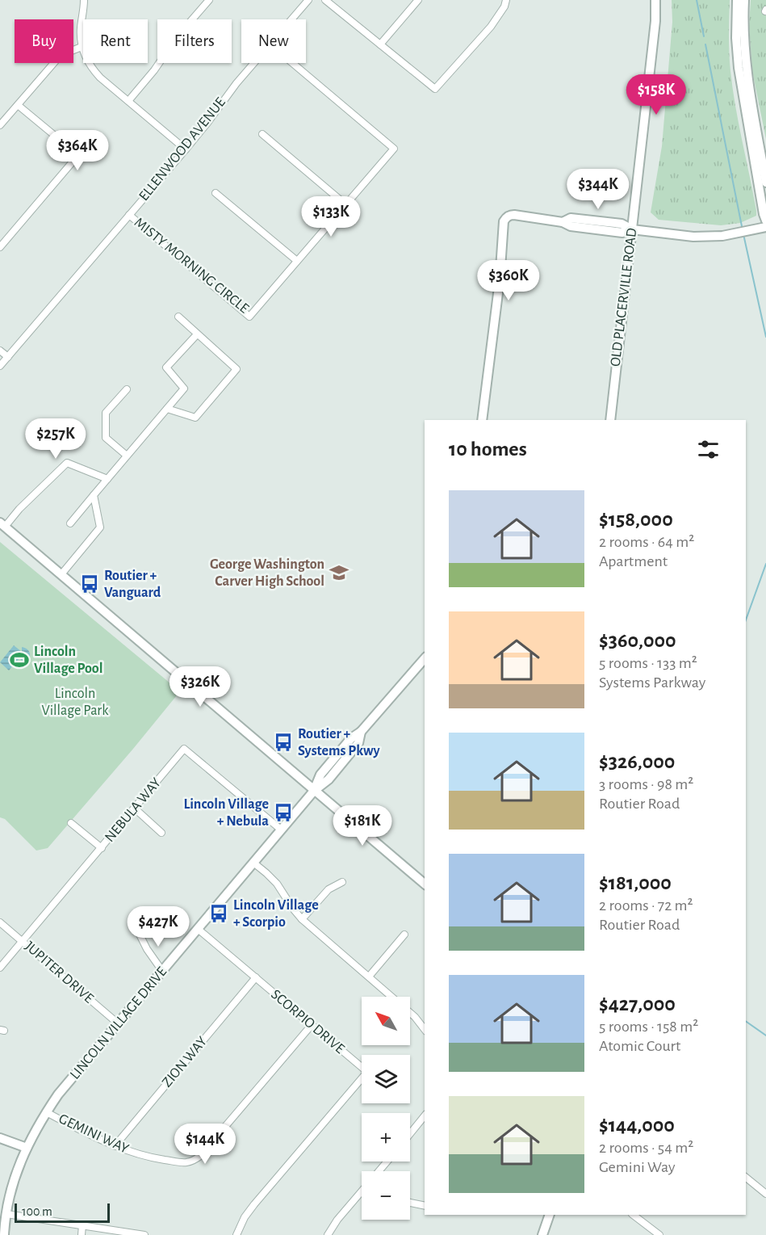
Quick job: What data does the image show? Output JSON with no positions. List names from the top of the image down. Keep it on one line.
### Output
{"streets":{"street":["ELLENWOOD AVENUE","MISTY MORNING CIRCLE","OLD PLACERVILLE ROAD","NEBULA WAY","JUPITER DRIVE","SCORPIO DRIVE","LINCOLN VILLAGE DRIVE","ZION WAY","GEMINI WAY"]},"crossings":[["ELLENWOOD AVENUE","MISTY MORNING CIRCLE"],["NEBULA WAY","JUPITER DRIVE"],["NEBULA WAY","LINCOLN VILLAGE DRIVE"],["JUPITER DRIVE","LINCOLN VILLAGE DRIVE"],["SCORPIO DRIVE","LINCOLN VILLAGE DRIVE"],["SCORPIO DRIVE","ZION WAY"],["SCORPIO DRIVE","GEMINI WAY"],["LINCOLN VILLAGE DRIVE","GEMINI WAY"],["ZION WAY","GEMINI WAY"]],"parks":["Lincoln Village Park"],"places":{"school or university":["George Washington Carver High School"],"bus stop":["Routier + Vanguard","Routier + Systems Pkwy","Lincoln Village + Nebula","Lincoln Village + Scorpio"],"sports":["Lincoln Village Pool"]},"scale_bar":"100 m","north":"top left","page":{"chip":["Buy","Rent","Filters","New"],"price":["$158K","$364K","$344K","$133K","$360K","$257K","$326K","$181K","$427K","$144K"],"heading":"10 homes","list":[{"name":"$158,000","note":"2 rooms · 64 m² · Apartment"},{"name":"$360,000","note":"5 rooms · 133 m² · Systems Parkway"},{"name":"$326,000","note":"3 rooms · 98 m² · Routier Road"},{"name":"$181,000","note":"2 rooms · 72 m² · Routier Road"},{"name":"$427,000","note":"5 rooms · 158 m² · Atomic Court"},{"name":"$144,000","note":"2 rooms · 54 m² · Gemini Way"}],"map_buttons":["+","−"],"scale":"100 m"}}
